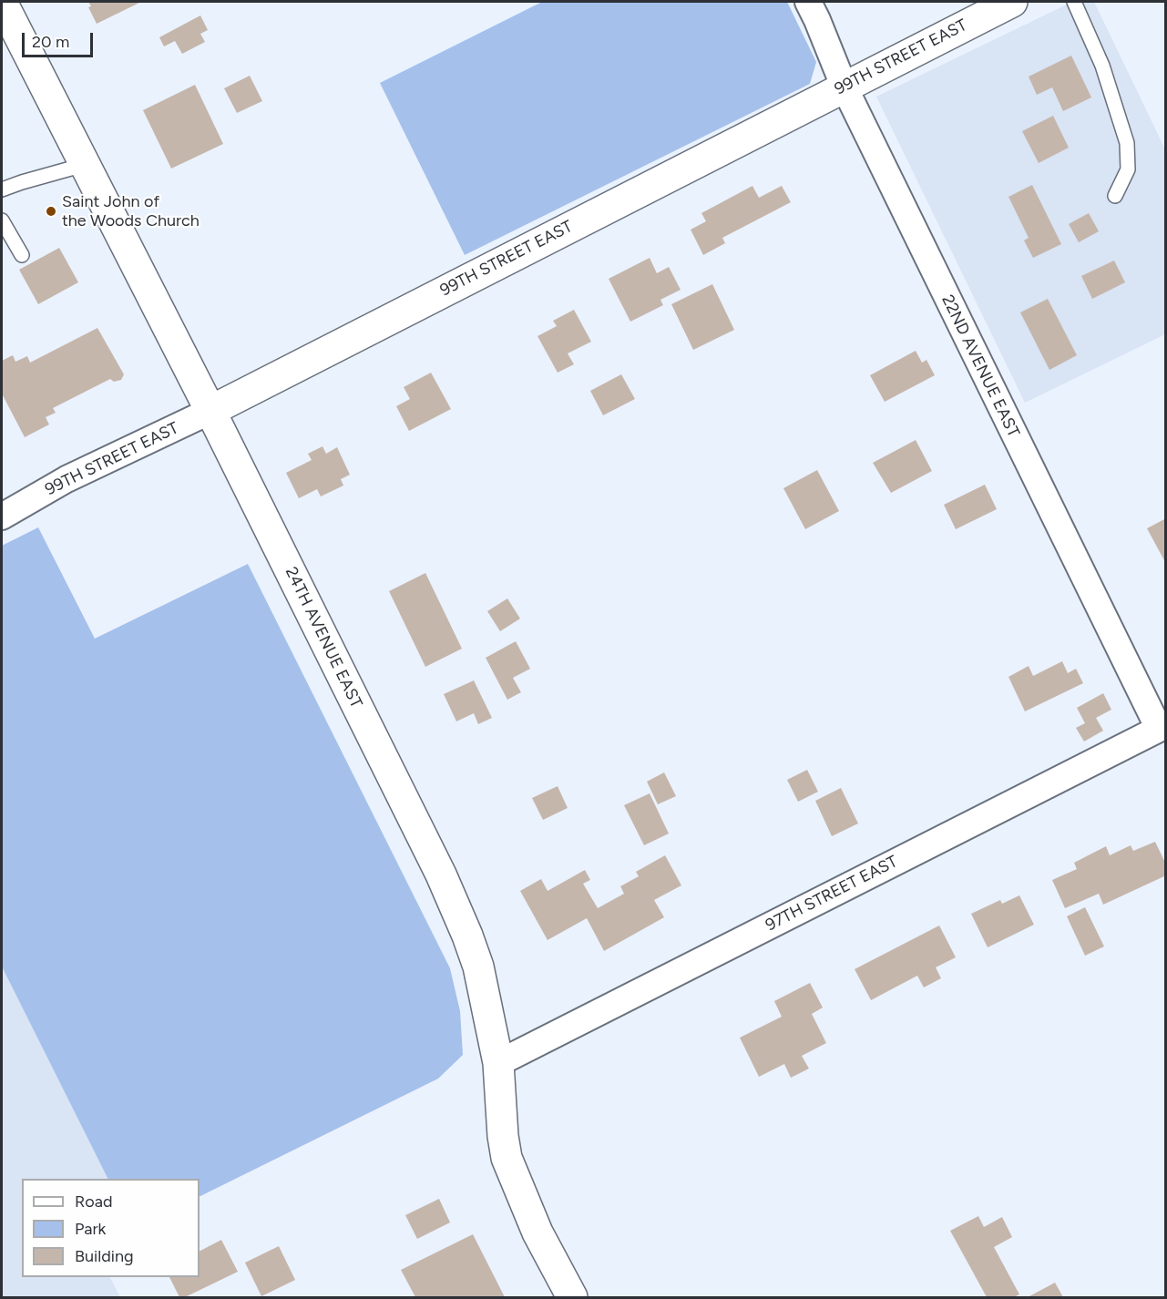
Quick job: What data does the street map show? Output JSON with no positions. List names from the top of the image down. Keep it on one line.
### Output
{"streets":{"street":["99TH STREET EAST","22ND AVENUE EAST","24TH AVENUE EAST","97TH STREET EAST"]},"crossings":[["99TH STREET EAST","22ND AVENUE EAST"],["99TH STREET EAST","24TH AVENUE EAST"],["22ND AVENUE EAST","97TH STREET EAST"],["24TH AVENUE EAST","97TH STREET EAST"]],"places":["Saint John of the Woods Church"],"legend":["Road","Park","Building"],"scale_bar":"20 m"}
